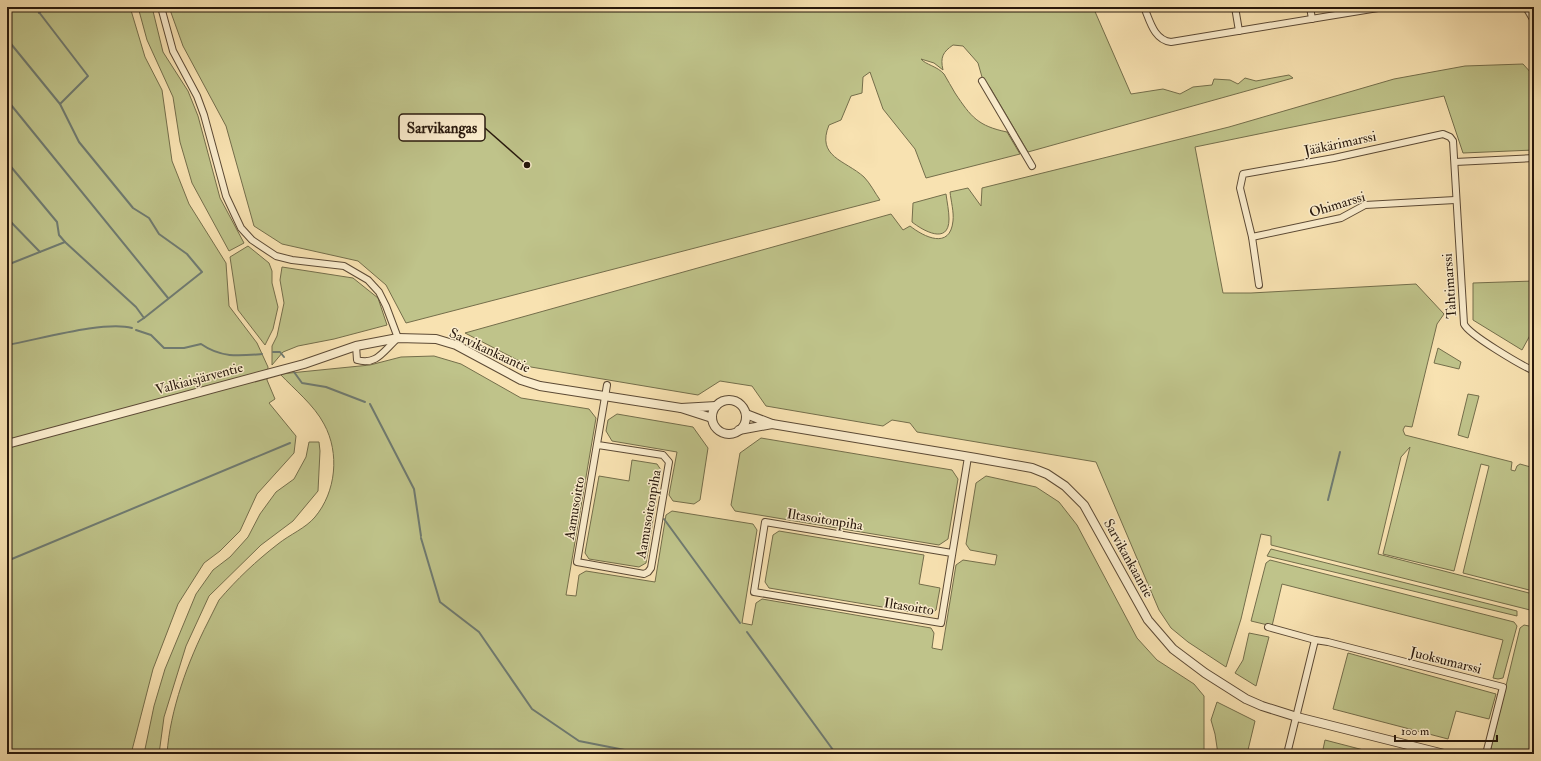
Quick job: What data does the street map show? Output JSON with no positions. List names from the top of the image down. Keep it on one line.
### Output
{"streets":{"street":["Jääkärimarssi","Ohimarssi","Tahtimarssi","Sarvikankaantie","Valkiaisjärventie","Aamusoitto","Aamusoitonpiha","Iltasoitonpiha","Iltasoitto","Juoksumarssi"]},"crossings":[["Jääkärimarssi","Ohimarssi"],["Jääkärimarssi","Tahtimarssi"],["Ohimarssi","Tahtimarssi"],["Sarvikankaantie","Valkiaisjärventie"],["Sarvikankaantie","Aamusoitto"],["Sarvikankaantie","Iltasoitto"],["Aamusoitto","Aamusoitonpiha"],["Iltasoitonpiha","Iltasoitto"]],"places":["Sarvikangas"],"scale_bar":"100 m"}
